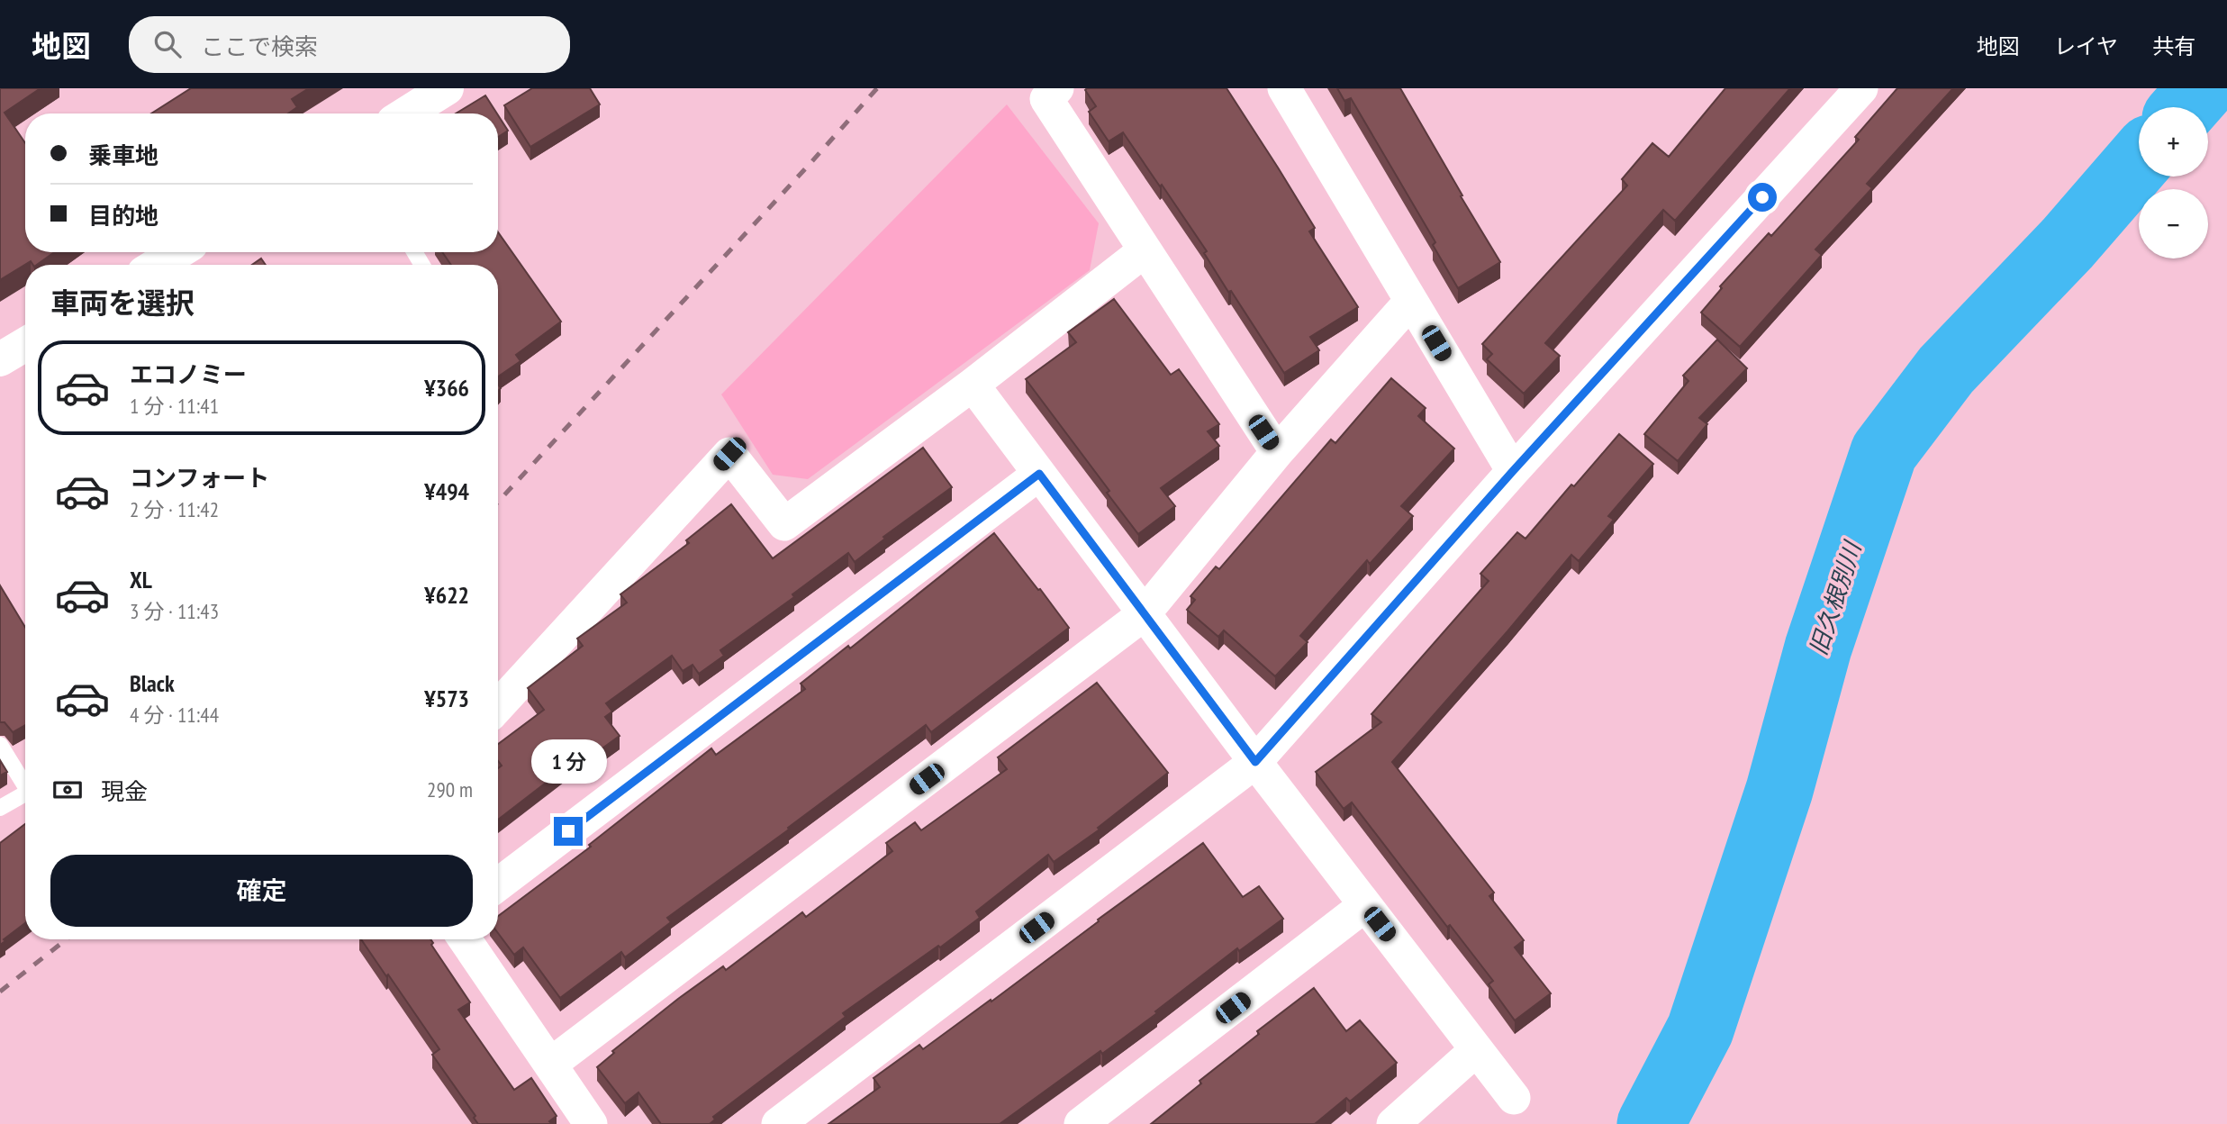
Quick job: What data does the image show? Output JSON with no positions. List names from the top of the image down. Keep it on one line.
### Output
{"water":["旧久根別川"],"page":{"header":"地図","search":"ここで検索","nav":["地図","レイヤ","共有"],"map_buttons":["+","−"],"banner":["乗車地","目的地"],"heading":"車両を選択","list":[{"name":"エコノミー","note":"1 分 · 11:41","value":"¥366"},{"name":"コンフォート","note":"2 分 · 11:42","value":"¥494"},{"name":"XL","note":"3 分 · 11:43","value":"¥622"},{"name":"Black","note":"4 分 · 11:44","value":"¥573"}],"bubble":"1 分","pay":["現金","290 m"],"buttons":"確定"}}
